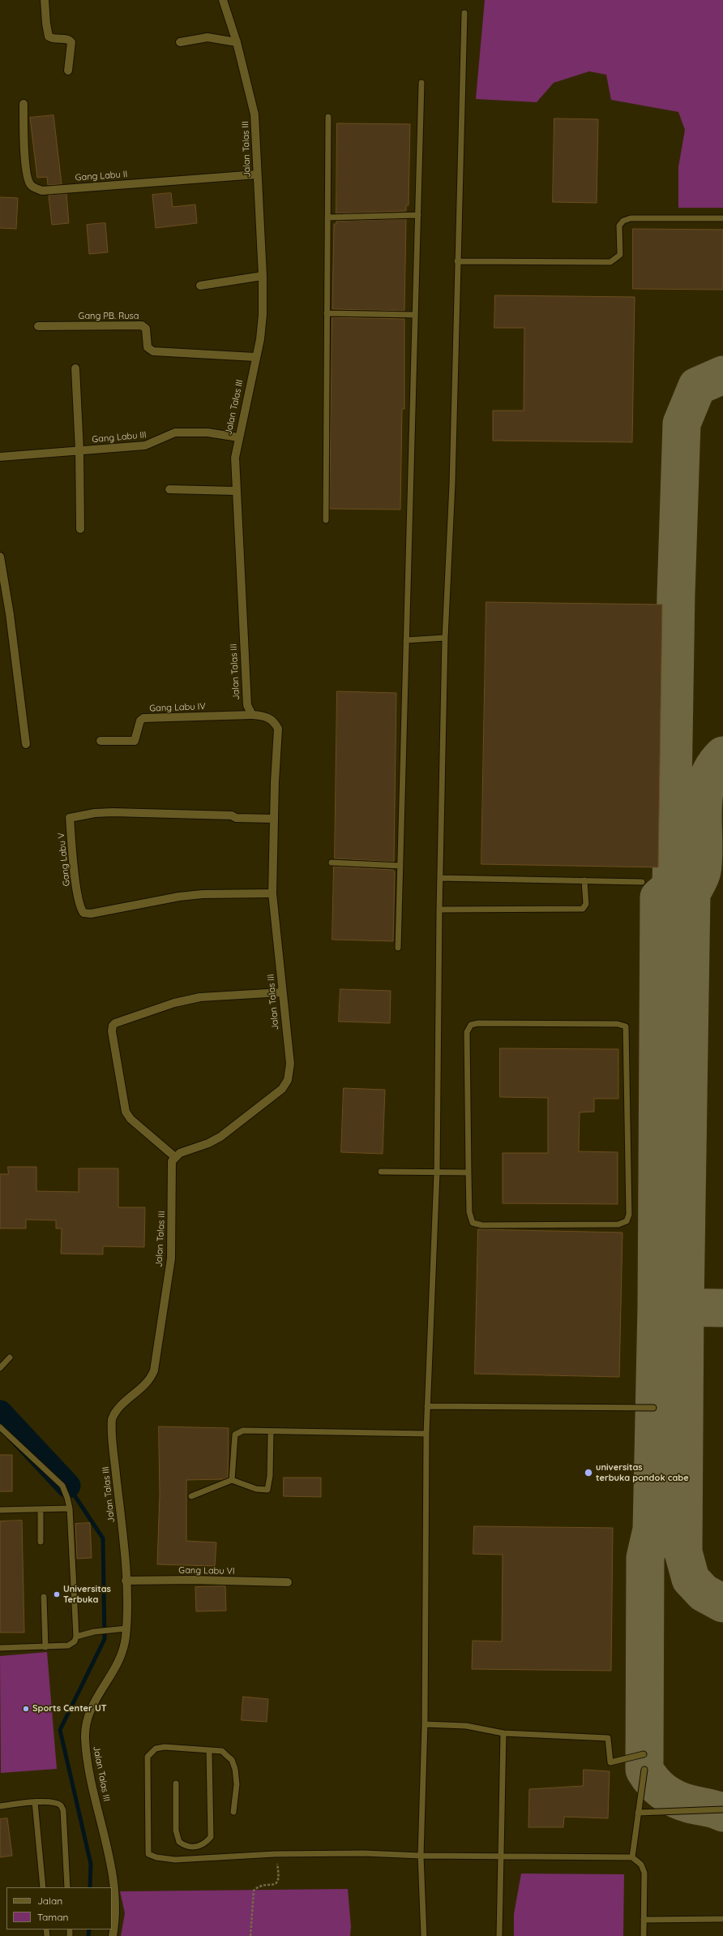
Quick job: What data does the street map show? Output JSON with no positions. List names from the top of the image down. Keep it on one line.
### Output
{"streets":{"street":["Jalan Talas III","Gang Labu II","Gang PB. Rusa","Gang Labu III","Gang Labu IV","Gang Labu V","Gang Labu VI"]},"crossings":[["Jalan Talas III","Gang Labu II"],["Jalan Talas III","Gang PB. Rusa"],["Jalan Talas III","Gang Labu III"],["Jalan Talas III","Gang Labu IV"],["Jalan Talas III","Gang Labu V"],["Jalan Talas III","Gang Labu VI"]],"places":["universitas terbuka pondok cabe","Universitas Terbuka","Sports Center UT"],"legend":["Jalan","Taman"]}
